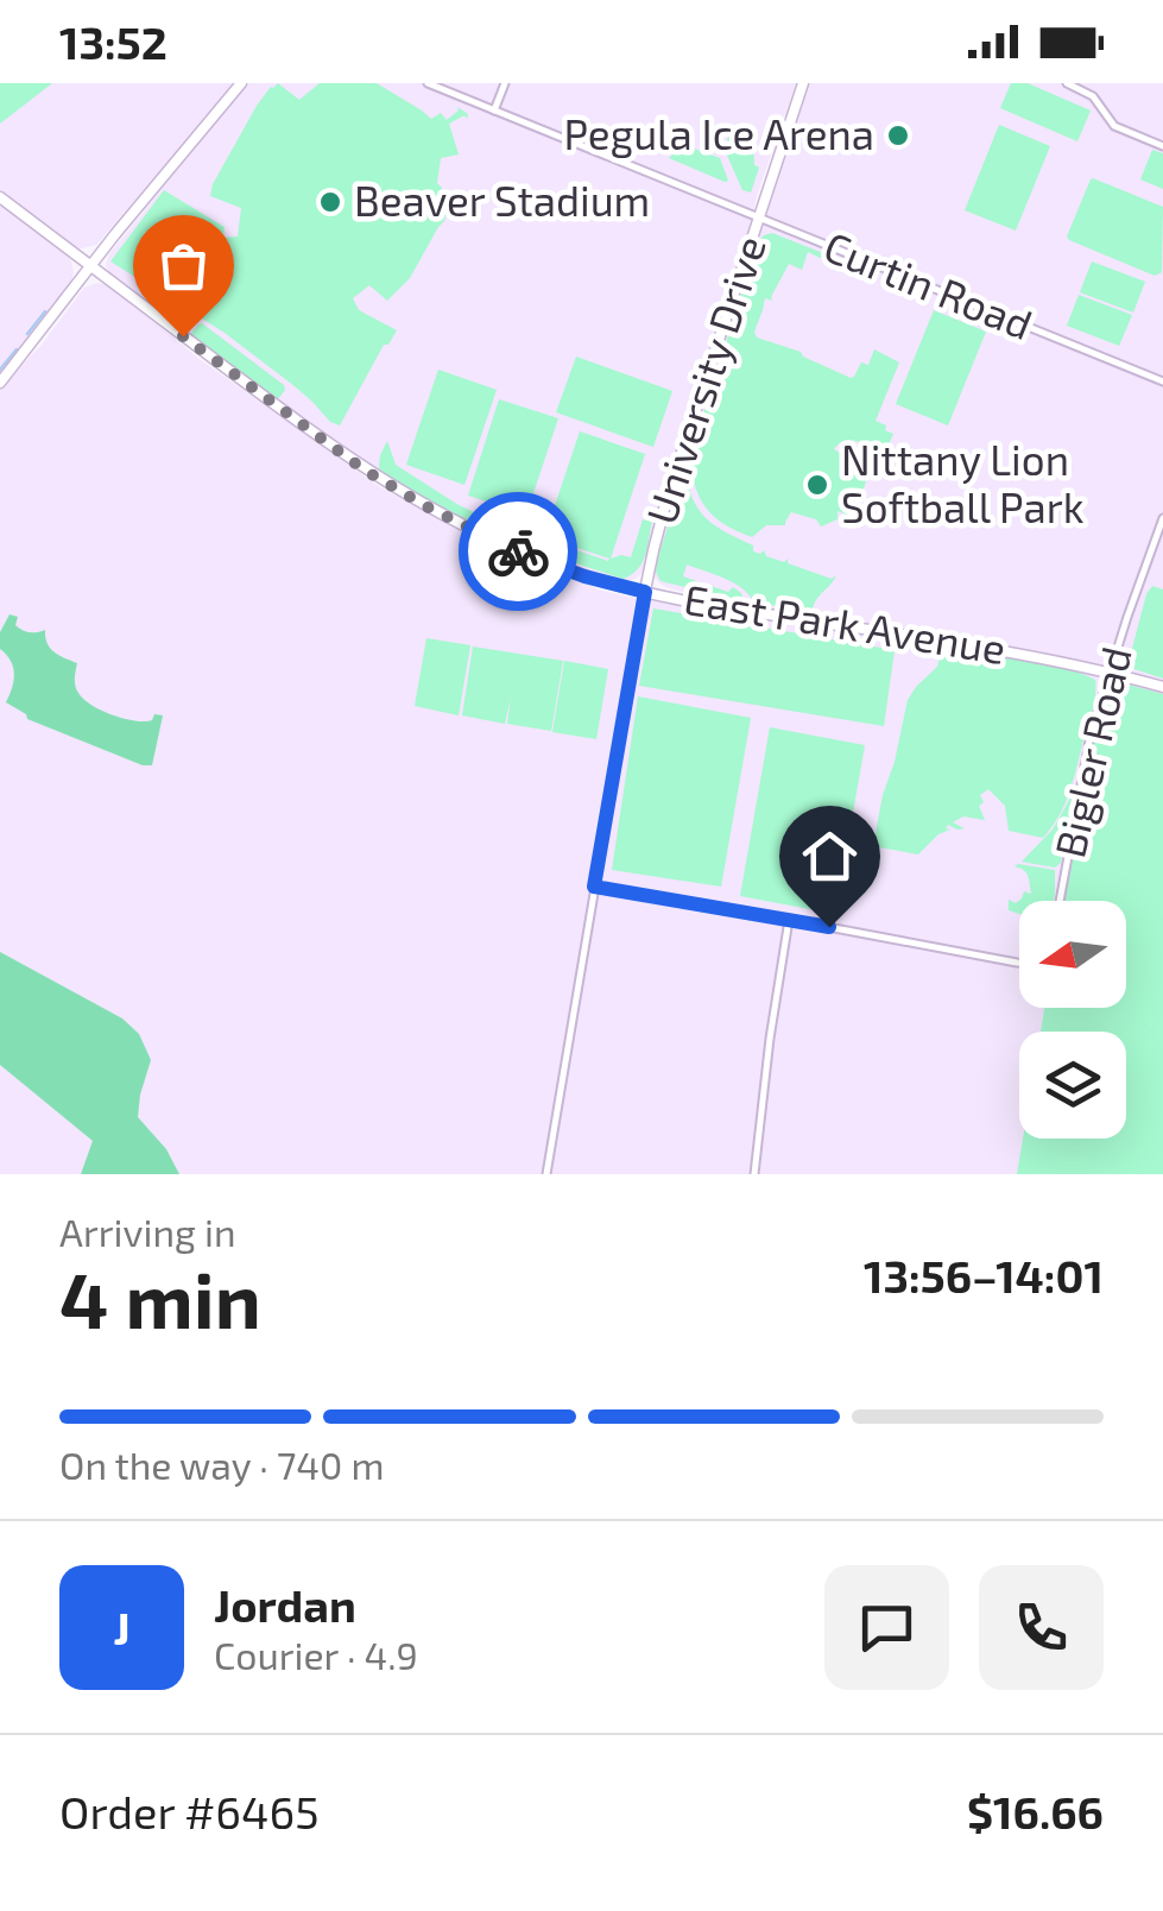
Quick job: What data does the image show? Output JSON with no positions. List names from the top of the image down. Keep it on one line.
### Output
{"streets":{"main road":["University Drive","East Park Avenue"],"street":["Curtin Road","Bigler Road"]},"crossings":[["Curtin Road","University Drive"],["University Drive","East Park Avenue"],["East Park Avenue","Bigler Road"]],"places":["Pegula Ice Arena","Beaver Stadium","Nittany Lion Softball Park"],"north":"left","page":{"status":"13:52","heading":["4 min","Arriving in","13:56–14:01"],"panel":["Jordan","Courier · 4.9","Order #6465","$16.66"],"bar":"On the way · 740 m","round":"J"}}
